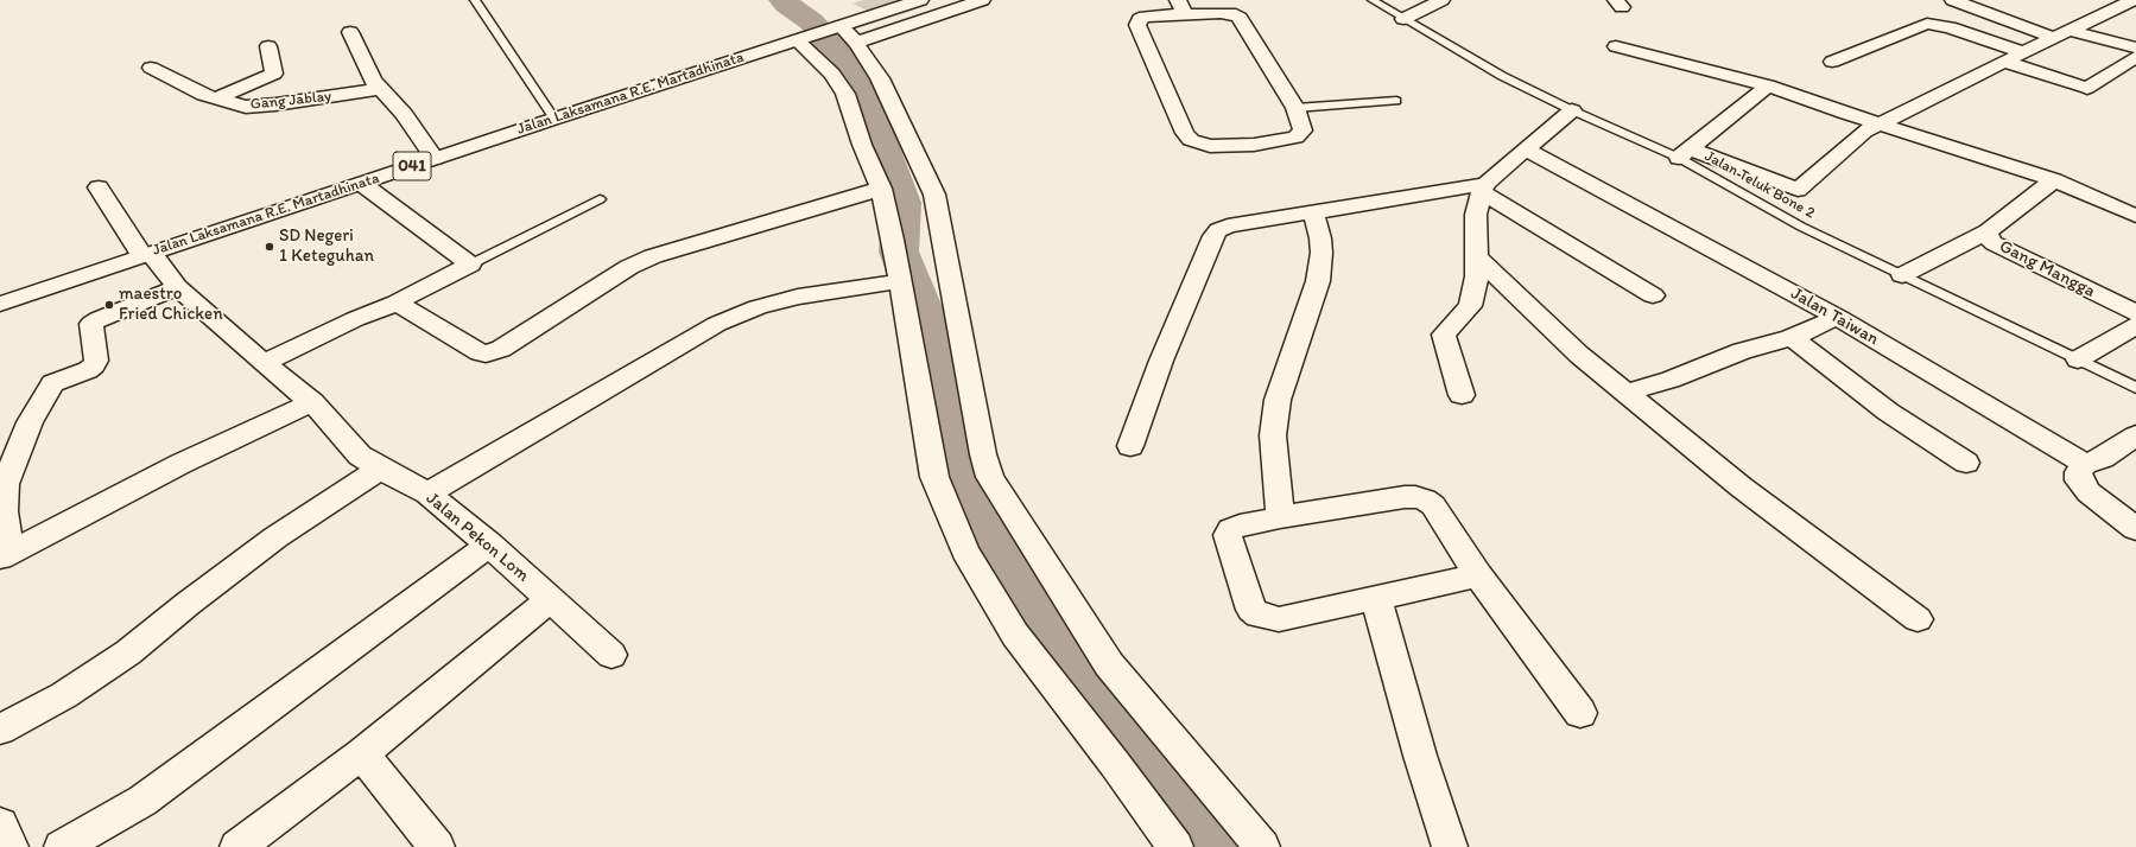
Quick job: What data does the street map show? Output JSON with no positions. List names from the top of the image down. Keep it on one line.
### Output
{"streets":{"street":["Jalan Laksamana R.E. Martadhinata","Gang Jablay","041","Gang Mangga","Jalan Taiwan","Jalan Pekon Lom"],"lane":["Jalan Teluk Bone 2"]},"crossings":[["Jalan Laksamana R.E. Martadhinata","Jalan Pekon Lom"]],"places":["SD Negeri 1 Keteguhan","maestro Fried Chicken"]}
